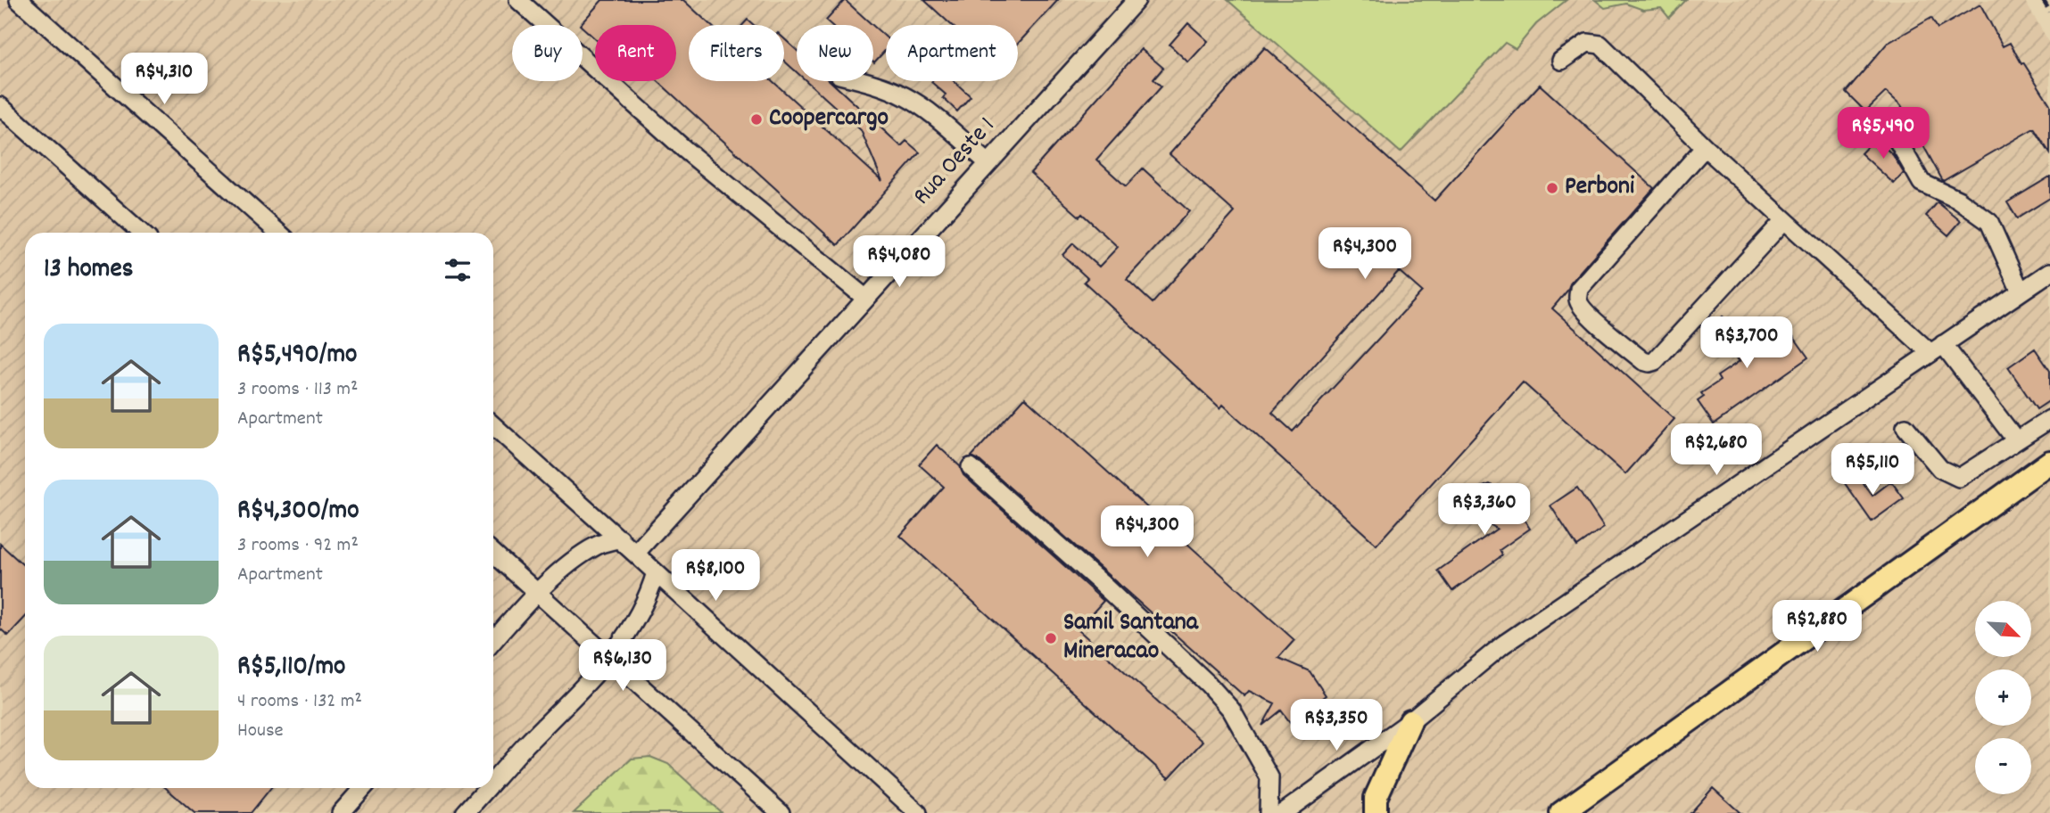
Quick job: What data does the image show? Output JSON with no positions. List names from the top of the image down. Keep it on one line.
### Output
{"streets":{"street":["Rua Oeste 1"]},"places":["Coopercargo","Perboni","Samil Santana Mineracao"],"north":"bottom right","page":{"chip":["Buy","Rent","Filters","New","Apartment"],"price":["R$4,310","R$5,490","R$4,300","R$4,080","R$3,700","R$2,680","R$5,110","R$3,360","R$4,300","R$8,100","R$2,880","R$6,130","R$3,350"],"heading":"13 homes","list":[{"name":"R$5,490/mo","note":"3 rooms · 113 m² · Apartment"},{"name":"R$4,300/mo","note":"3 rooms · 92 m² · Apartment"},{"name":"R$5,110/mo","note":"4 rooms · 132 m² · House"}],"map_buttons":["+","−"]}}
